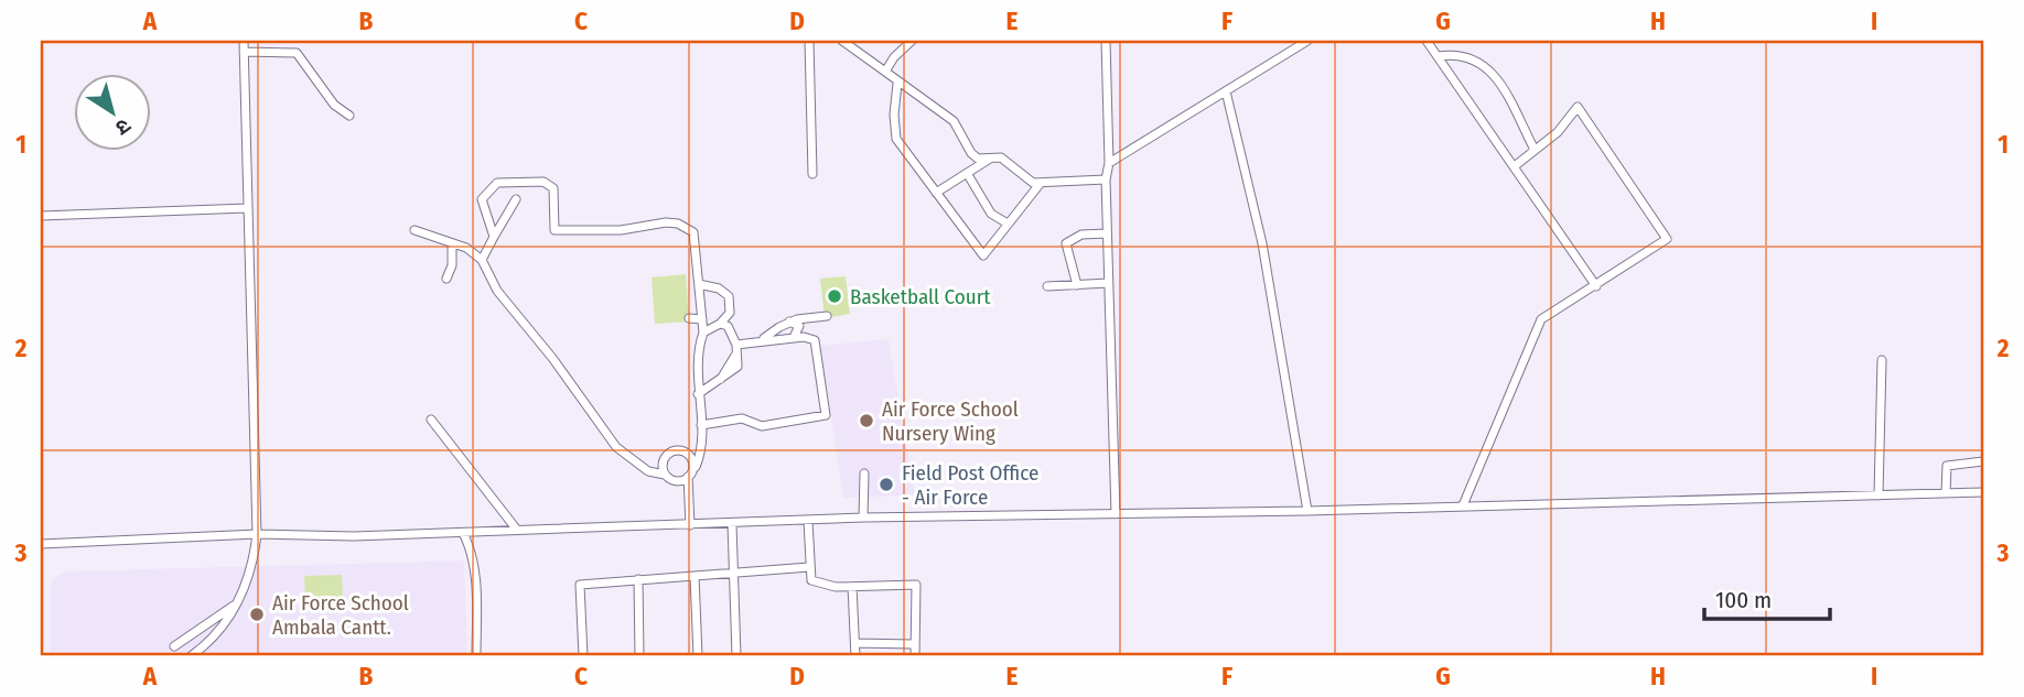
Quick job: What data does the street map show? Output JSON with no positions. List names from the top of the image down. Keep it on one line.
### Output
{"places":["Basketball Court","Air Force School Nursery Wing","Field Post Office - Air Force","Air Force School Ambala Cantt."],"scale_bar":"100 m","north":"bottom right","grid":{"columns":["A","B","C","D","E","F","G","H","I"],"rows":["1","2","3"]}}
